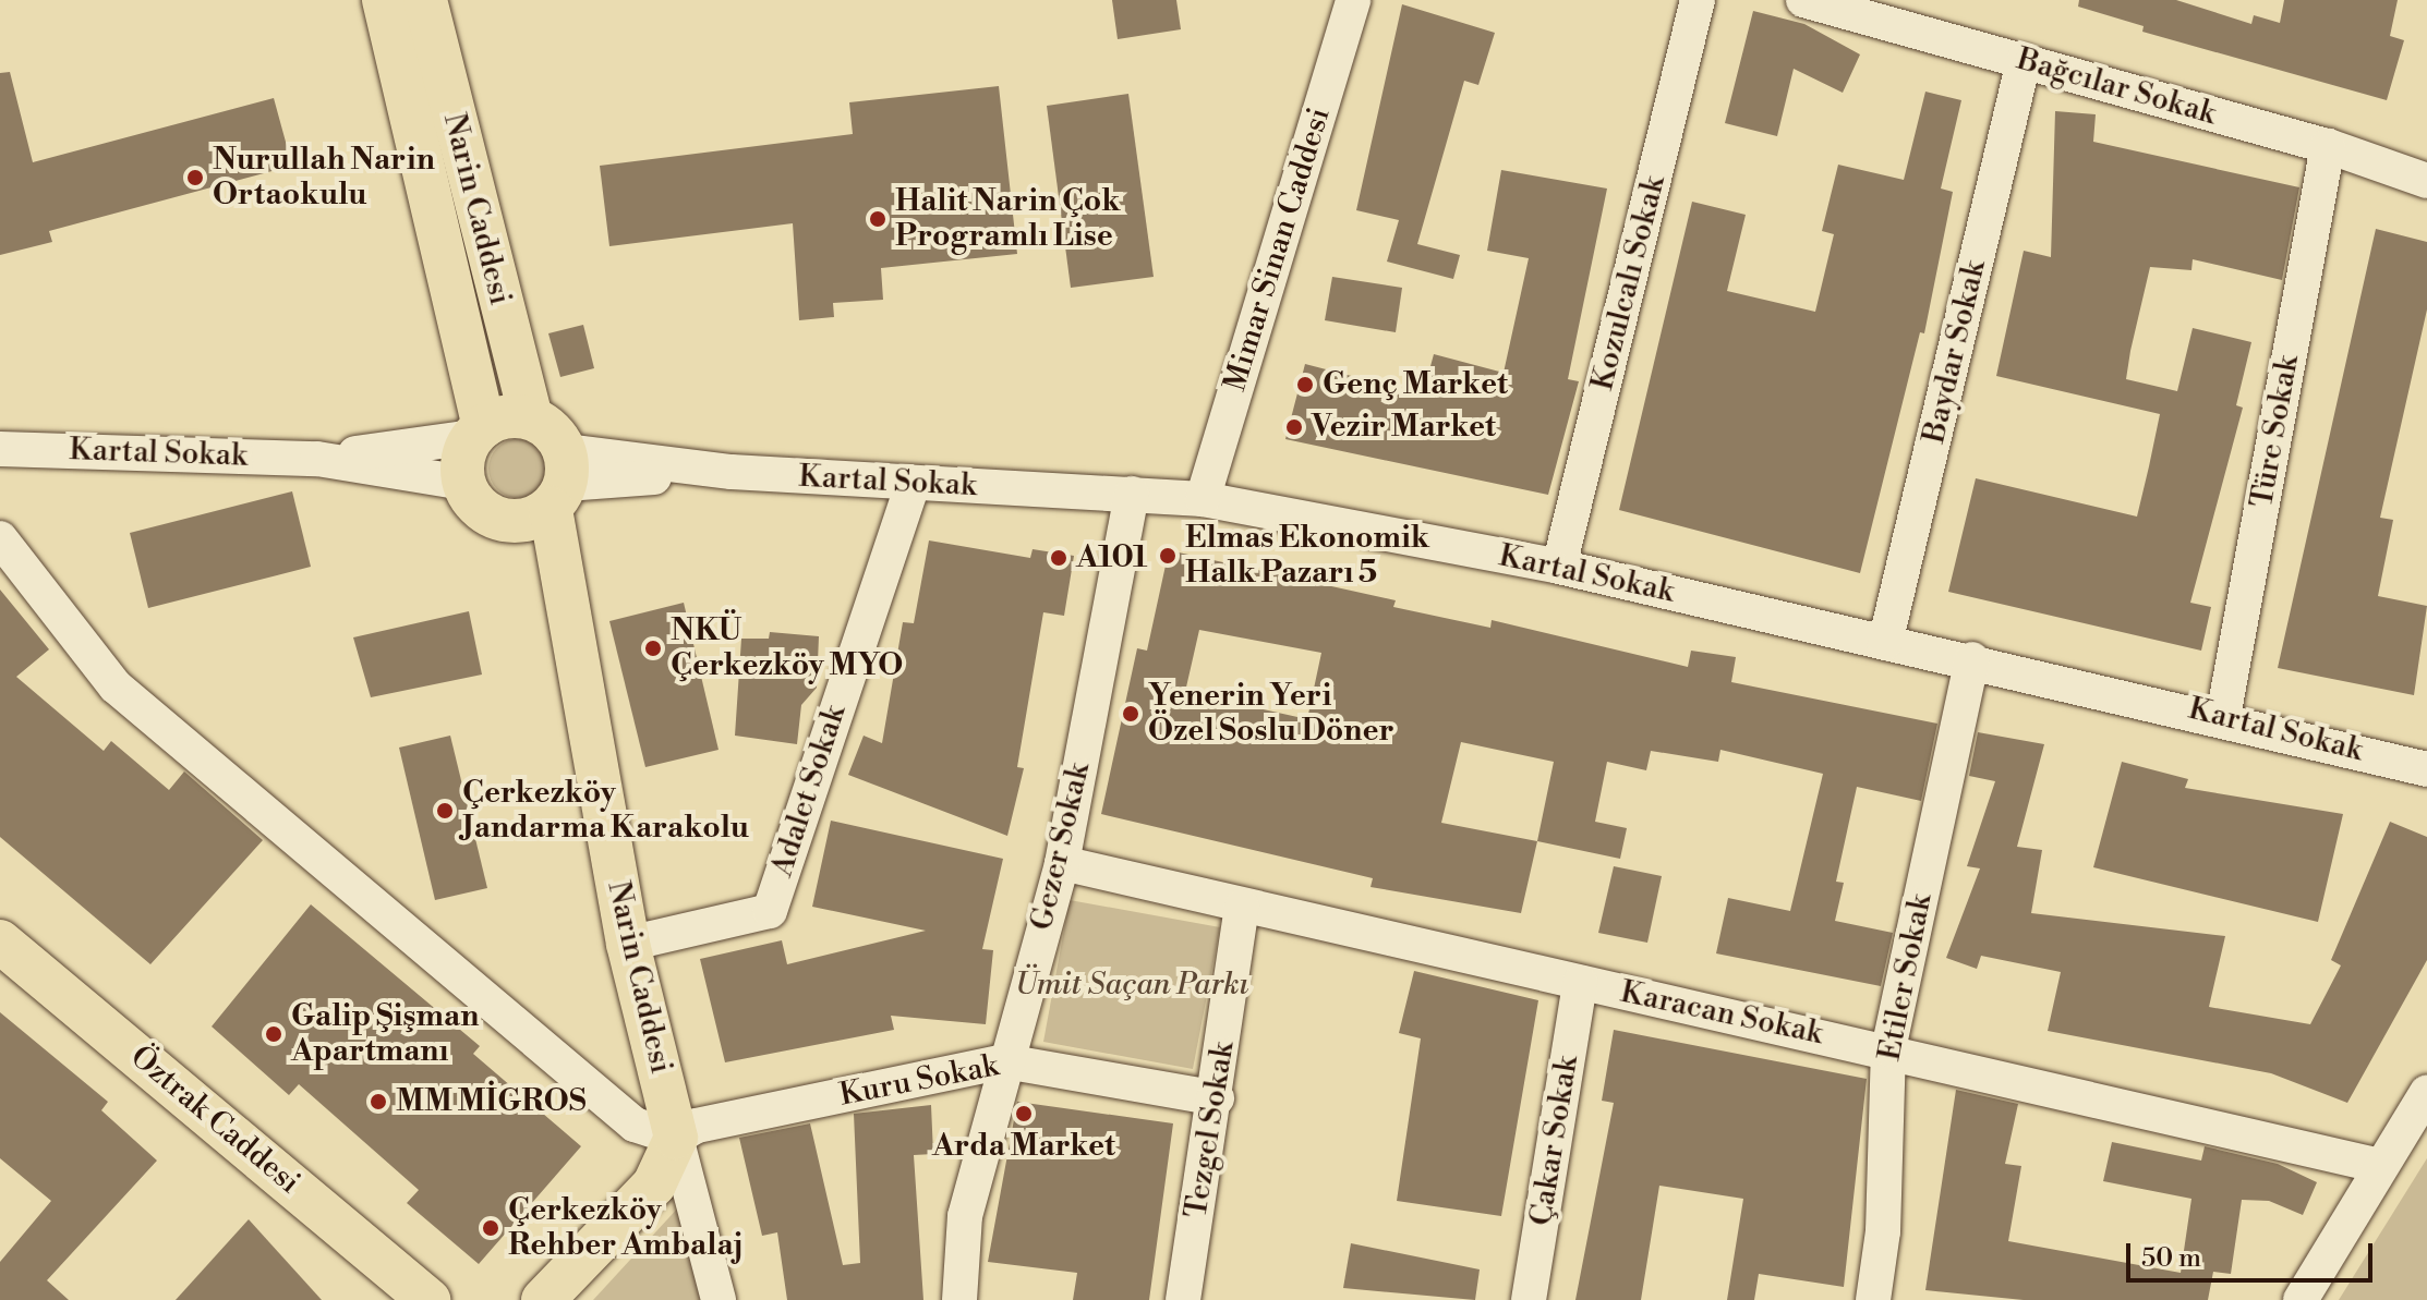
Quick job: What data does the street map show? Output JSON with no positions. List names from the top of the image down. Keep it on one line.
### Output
{"streets":{"main road":["Narin Caddesi","Öztrak Caddesi"],"street":["Bağcılar Sokak","Mimar Sinan Caddesi","Kozulcalı Sokak","Baydar Sokak","Türe Sokak","Kartal Sokak","Adalet Sokak","Gezer Sokak","Etiler Sokak","Karacan Sokak","Kuru Sokak","Tezgel Sokak","Çakar Sokak"]},"crossings":[["Bağcılar Sokak","Baydar Sokak"],["Bağcılar Sokak","Türe Sokak"],["Narin Caddesi","Kartal Sokak"],["Narin Caddesi","Adalet Sokak"],["Narin Caddesi","Kuru Sokak"],["Mimar Sinan Caddesi","Kartal Sokak"],["Kozulcalı Sokak","Kartal Sokak"],["Baydar Sokak","Kartal Sokak"],["Türe Sokak","Kartal Sokak"],["Kartal Sokak","Adalet Sokak"],["Kartal Sokak","Gezer Sokak"],["Kartal Sokak","Etiler Sokak"],["Gezer Sokak","Karacan Sokak"],["Gezer Sokak","Kuru Sokak"],["Etiler Sokak","Karacan Sokak"],["Karacan Sokak","Tezgel Sokak"],["Karacan Sokak","Çakar Sokak"],["Kuru Sokak","Tezgel Sokak"]],"parks":["Ümit Saçan Parkı"],"places":["Nurullah Narin Ortaokulu","Halit Narin Çok Programlı Lise","Genç Market","Vezir Market","Elmas Ekonomik Halk Pazarı 5","A101","NKÜ Çerkezköy MYO","Yenerin Yeri Özel Soslu Döner","Çerkezköy Jandarma Karakolu","Galip Şişman Apartmanı","MM MİGROS","Arda Market","Çerkezköy Rehber Ambalaj"],"scale_bar":"50 m"}
